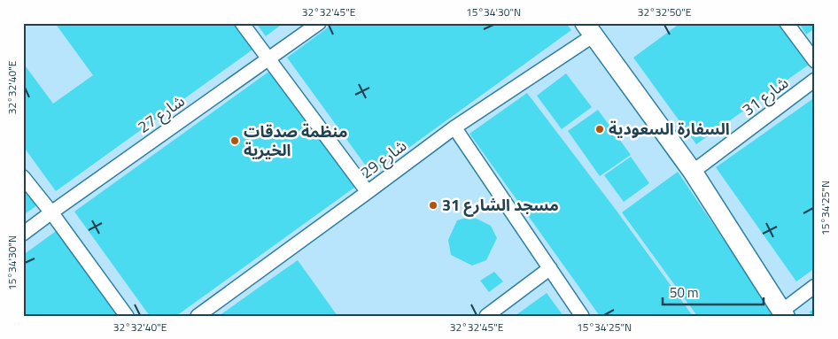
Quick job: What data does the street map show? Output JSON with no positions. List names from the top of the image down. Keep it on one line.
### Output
{"streets":{"street":["شارع 31","شارع 27","شارع 29"]},"places":["السفارة السعودية","منظمة صدقات الخيرية","مسجد الشارع 31"],"scale_bar":"50 m","coordinates":["32°32'45\"E","15°34'30\"N","32°32'50\"E","32°32'40\"E","15°34'25\"N"]}
